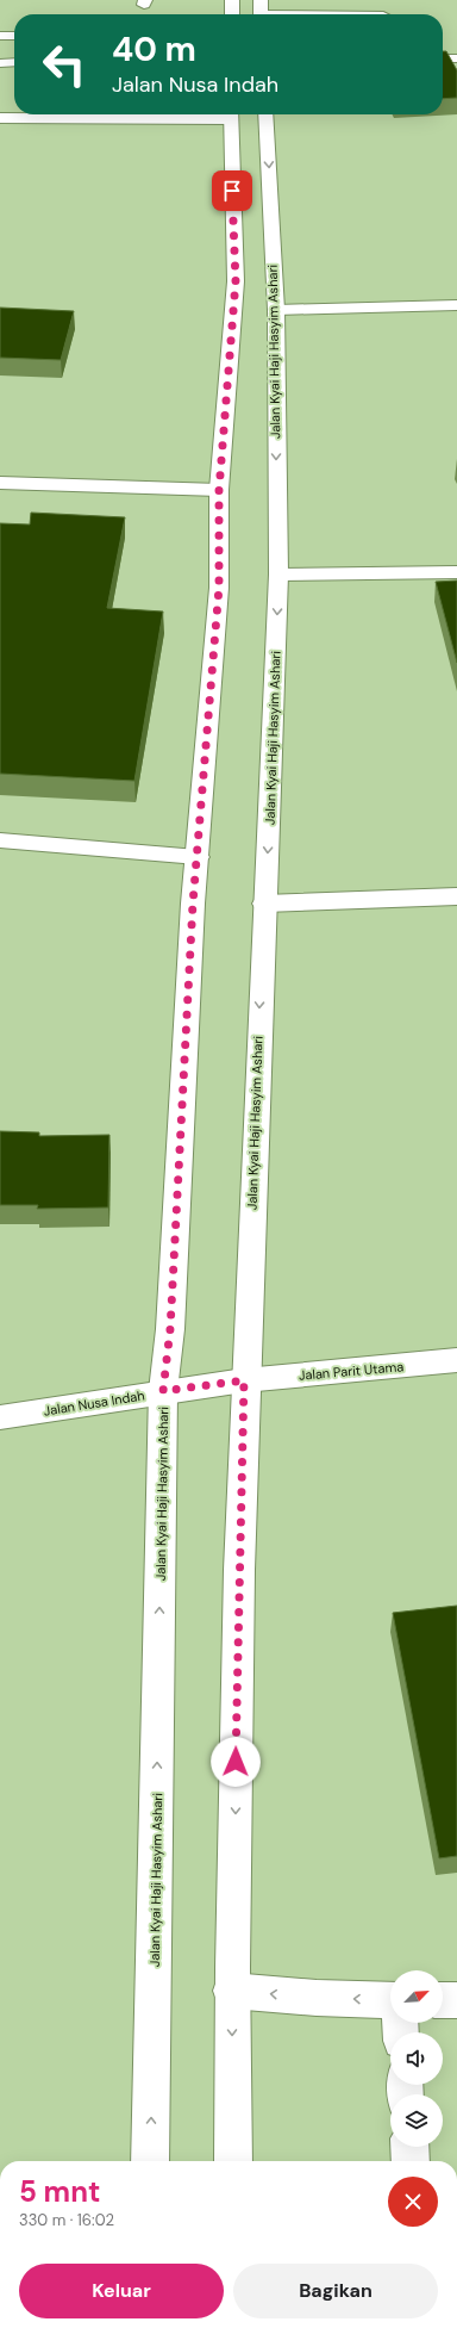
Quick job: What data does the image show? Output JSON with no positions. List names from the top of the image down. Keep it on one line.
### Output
{"streets":{"main road":["Jalan Kyai Haji Hasyim Ashari","Jalan Parit Utama","Jalan Nusa Indah"]},"crossings":[["Jalan Kyai Haji Hasyim Ashari","Jalan Parit Utama"],["Jalan Kyai Haji Hasyim Ashari","Jalan Nusa Indah"],["Jalan Parit Utama","Jalan Nusa Indah"]],"north":"top right","page":{"turn":["40 m","Jalan Nusa Indah"],"heading":["5 mnt","330 m · 16:02"],"buttons":["Keluar","Bagikan"]}}
